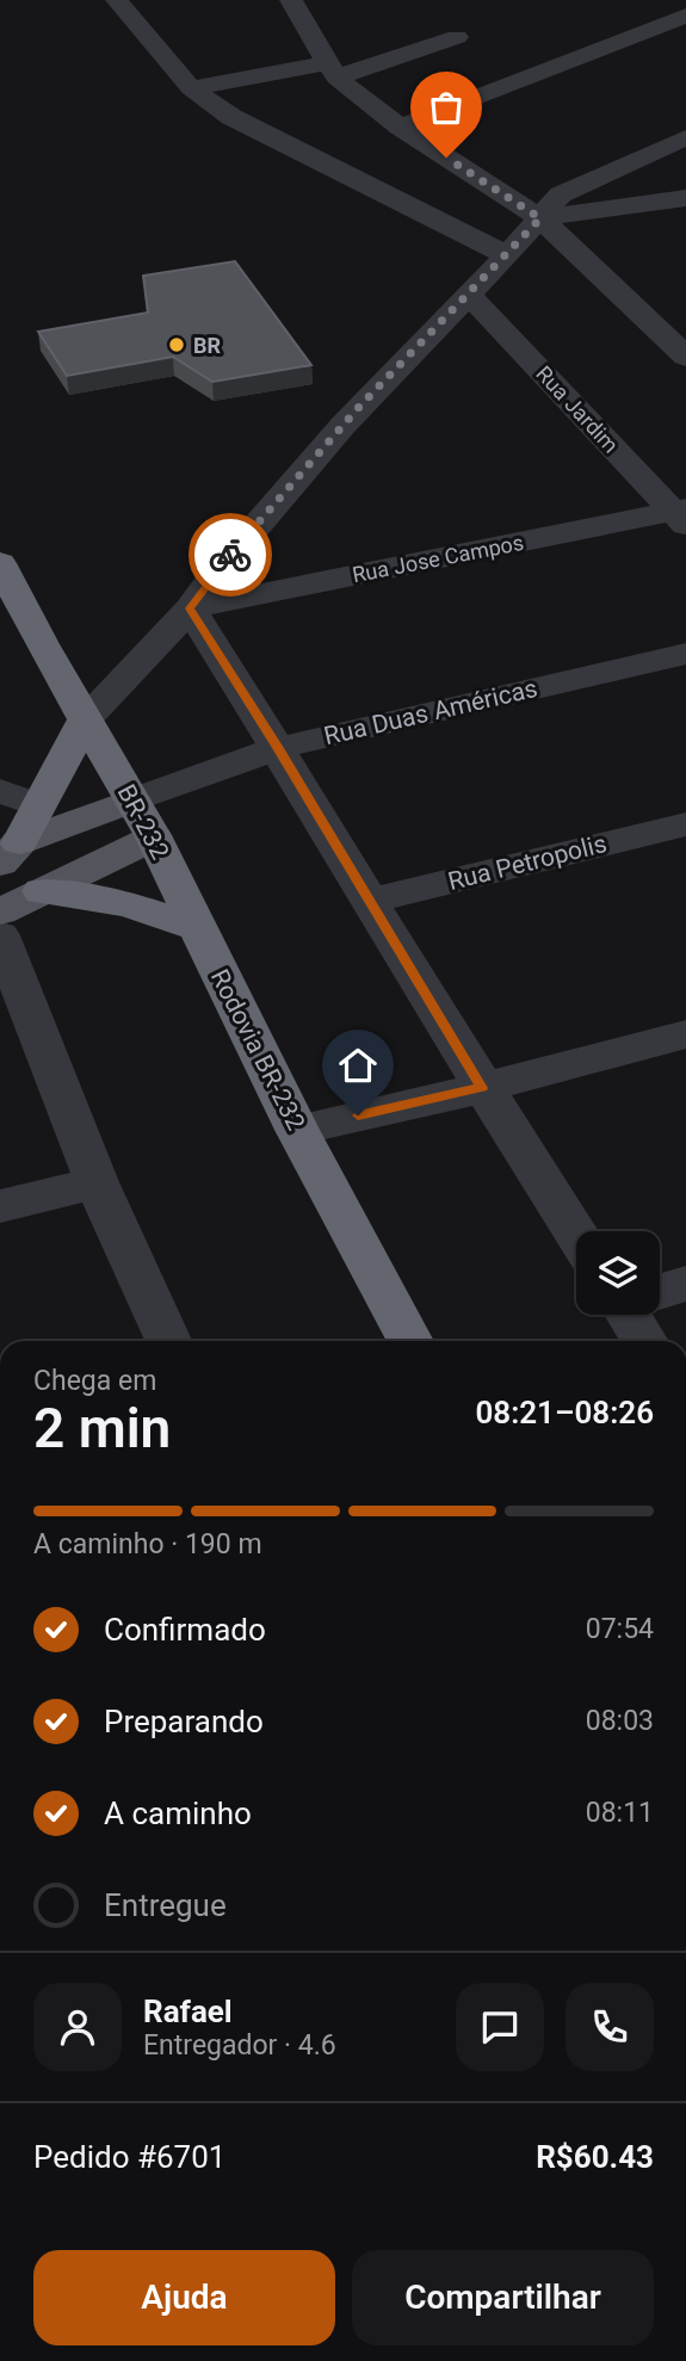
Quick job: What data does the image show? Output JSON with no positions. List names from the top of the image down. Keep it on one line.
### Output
{"streets":{"highway":["BR-232","Rodovia BR-232"],"street":["Rua Jardim","Rua Jose Campos","Rua Duas Américas","Rua Petropolis"]},"crossings":[["Rua Jardim","Rua Jose Campos"],["Rua Duas Américas","BR-232"],["BR-232","Rodovia BR-232"]],"places":["BR"],"page":{"heading":["2 min","Chega em","08:21–08:26"],"panel":["Rafael","Entregador · 4.6","Pedido #6701","R$60.43"],"bar":"A caminho · 190 m","list":[["Confirmado","07:54"],["Preparando","08:03"],["A caminho","08:11"],"Entregue"],"buttons":["Ajuda","Compartilhar"]}}
